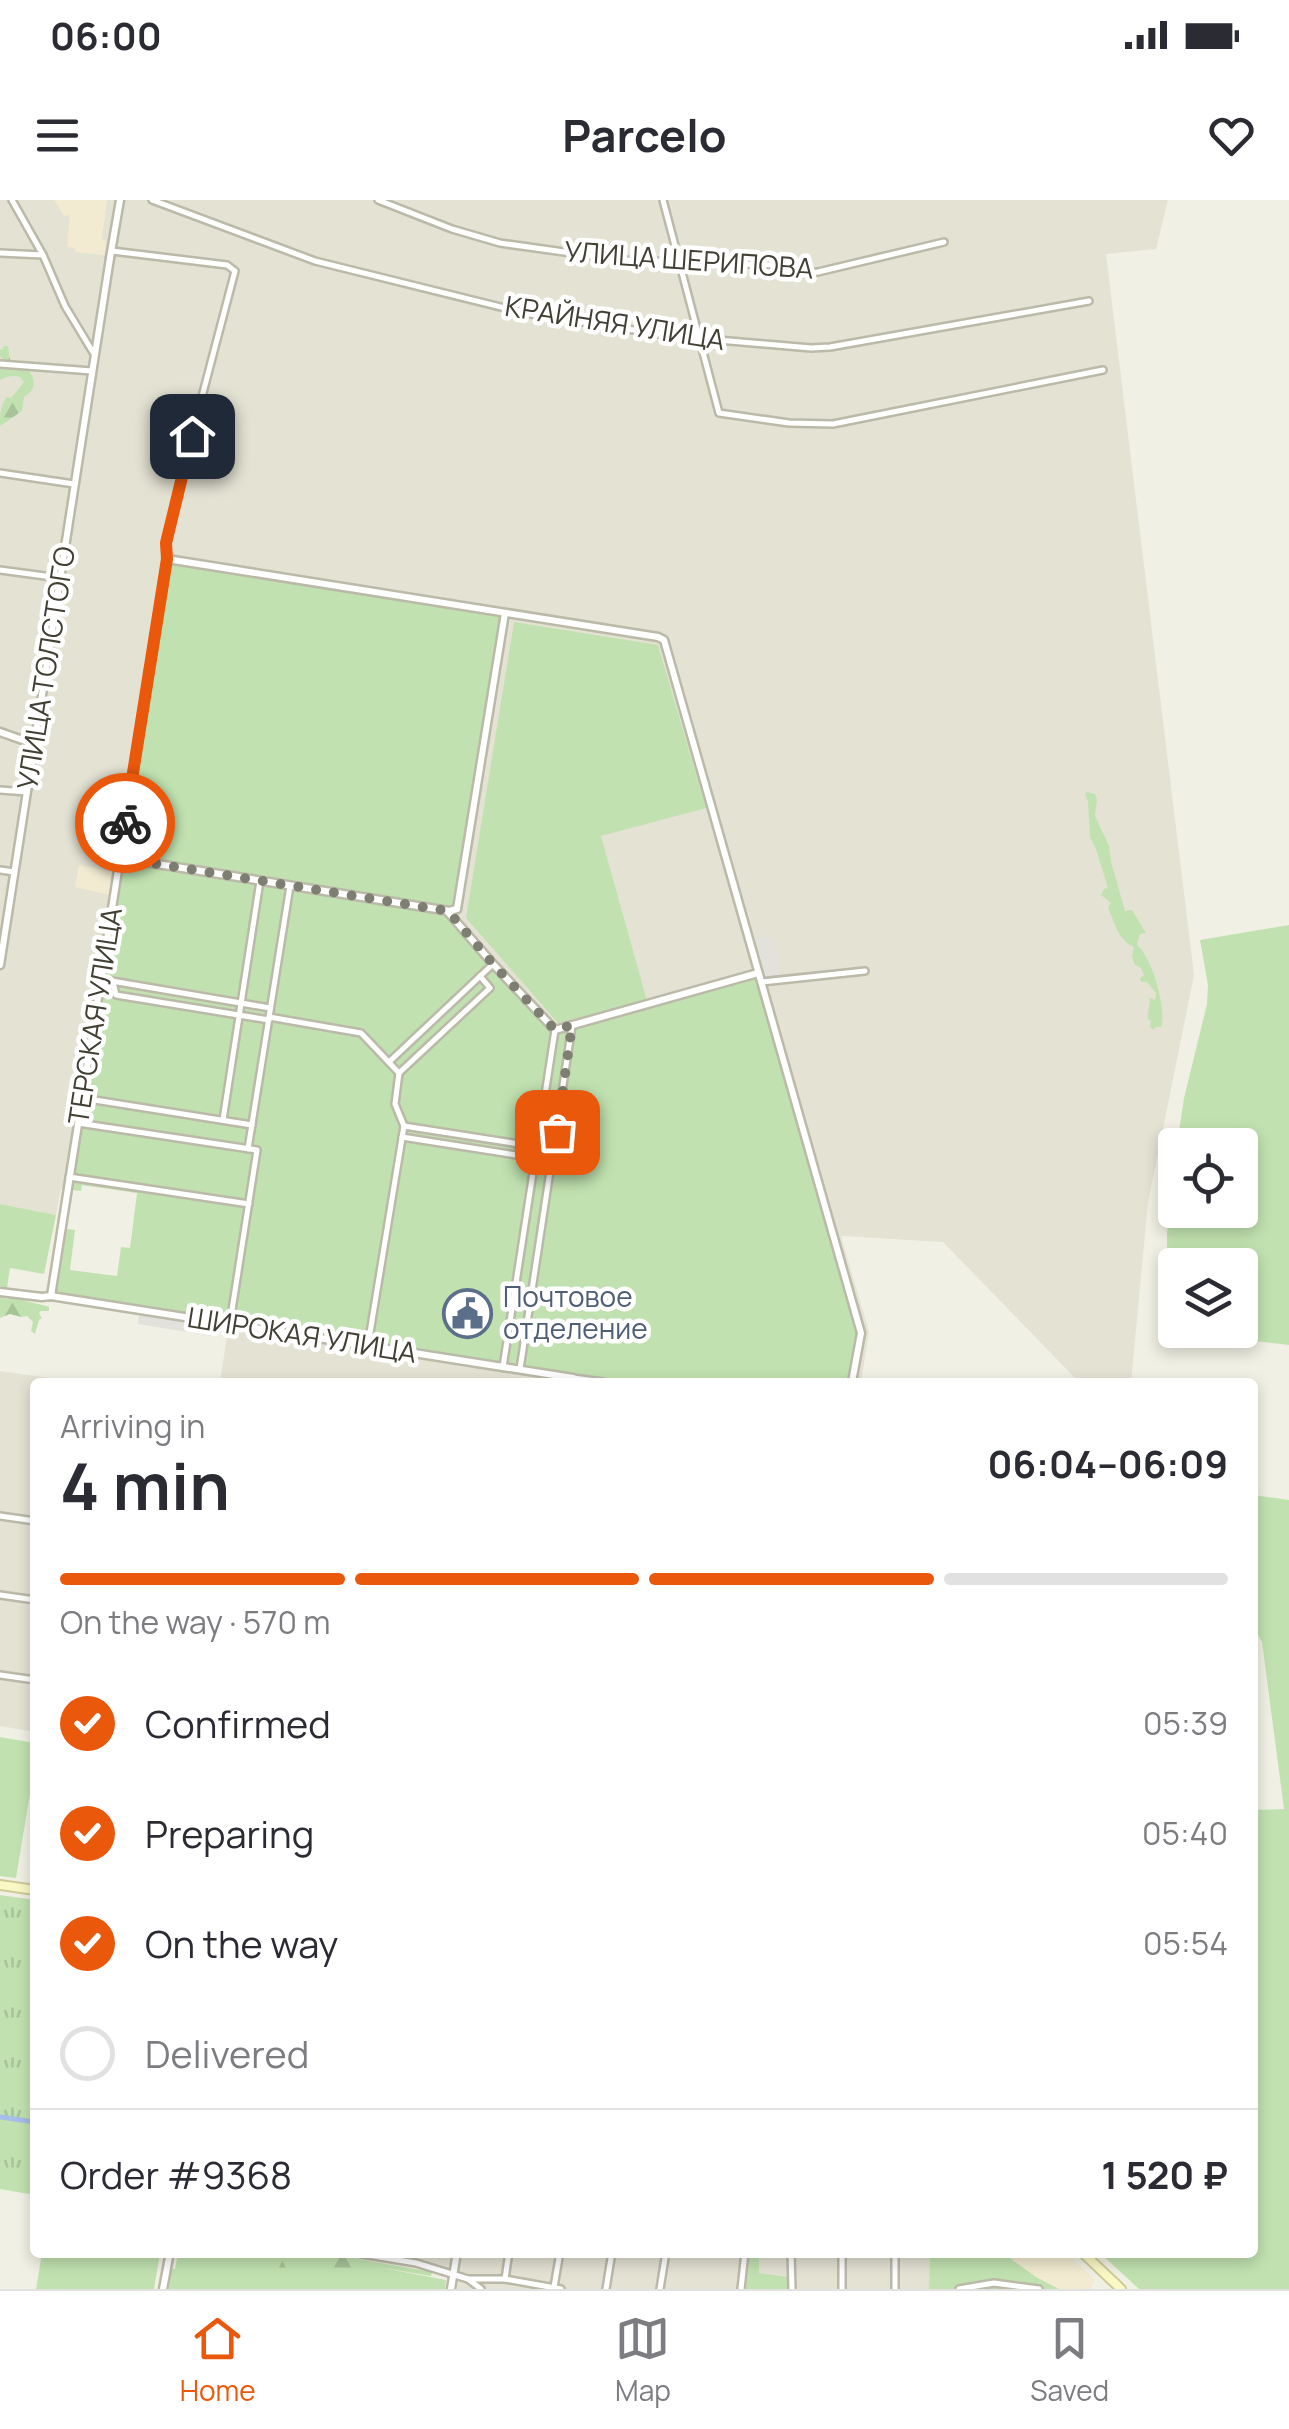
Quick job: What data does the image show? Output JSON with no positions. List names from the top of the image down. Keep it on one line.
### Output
{"streets":{"street":["УЛИЦА ШЕРИПОВА","КРАЙНЯЯ УЛИЦА","УЛИЦА ТОЛСТОГО","ТЕРСКАЯ УЛИЦА","ШИРОКАЯ УЛИЦА"]},"crossings":[["ТЕРСКАЯ УЛИЦА","ШИРОКАЯ УЛИЦА"]],"places":{"public building":["Почтовое отделение"]},"page":{"status":"06:00","header":"Parcelo","heading":["4 min","Arriving in","06:04–06:09"],"panel":["Order #9368","1 520 ₽"],"bar":"On the way · 570 m","list":[["Confirmed","05:39"],["Preparing","05:40"],["On the way","05:54"],"Delivered"],"tabs":["Home","Map","Saved"]}}
